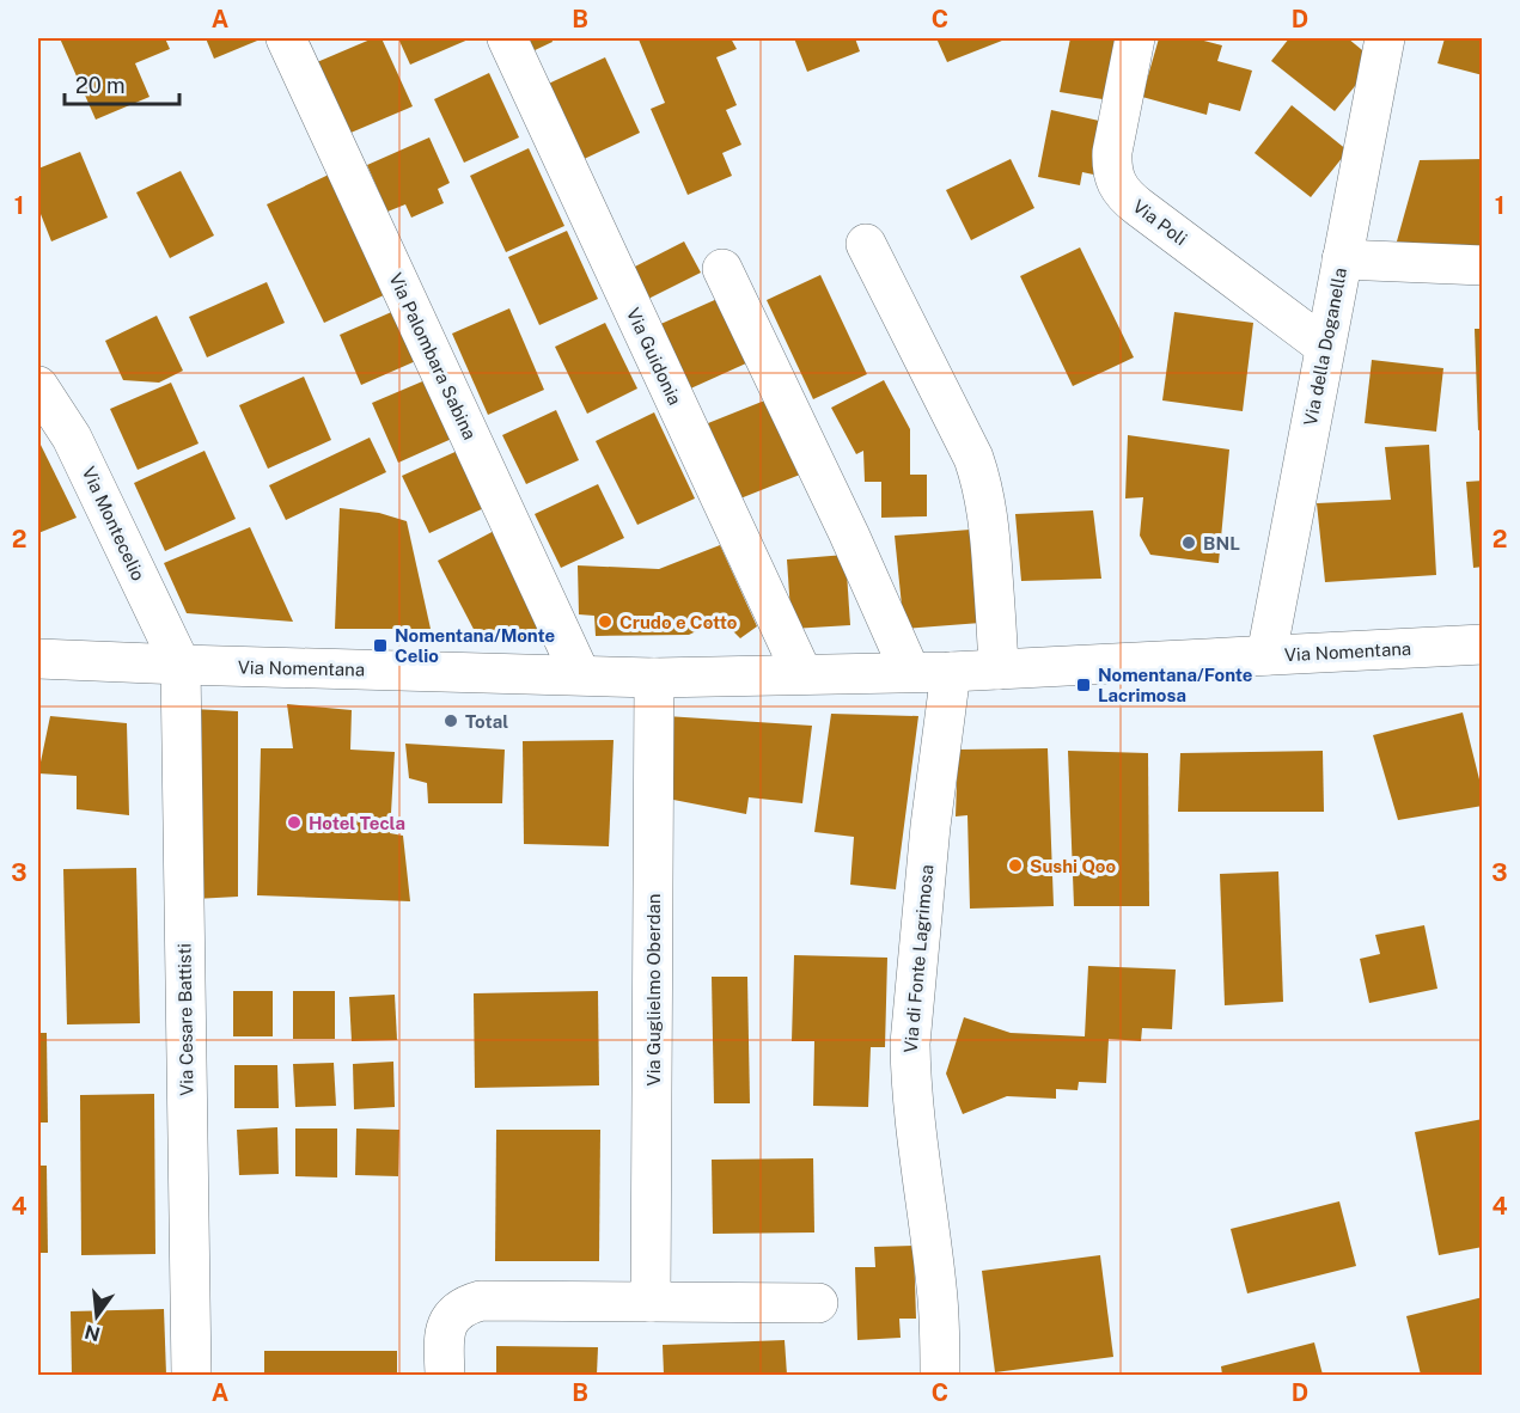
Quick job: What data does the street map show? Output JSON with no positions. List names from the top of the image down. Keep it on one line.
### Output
{"streets":{"street":["Via Poli","Via della Doganella","Via Palombara Sabina","Via Guidonia","Via Montecelio","Via Nomentana","Via di Fonte Lagrimosa","Via Guglielmo Oberdan","Via Cesare Battisti"]},"crossings":[["Via Poli","Via della Doganella"],["Via della Doganella","Via Nomentana"],["Via Palombara Sabina","Via Nomentana"],["Via Guidonia","Via Nomentana"],["Via Montecelio","Via Nomentana"],["Via Montecelio","Via Cesare Battisti"],["Via Nomentana","Via di Fonte Lagrimosa"],["Via Nomentana","Via Guglielmo Oberdan"],["Via Nomentana","Via Cesare Battisti"]],"places":{"other":["BNL","Crudo e Cotto","Total","Hotel Tecla","Sushi Qoo"],"transit":["Nomentana/Monte Celio","Nomentana/Fonte Lacrimosa"]},"scale_bar":"20 m","north":"bottom","grid":{"columns":["A","B","C","D"],"rows":["1","2","3","4"]}}
